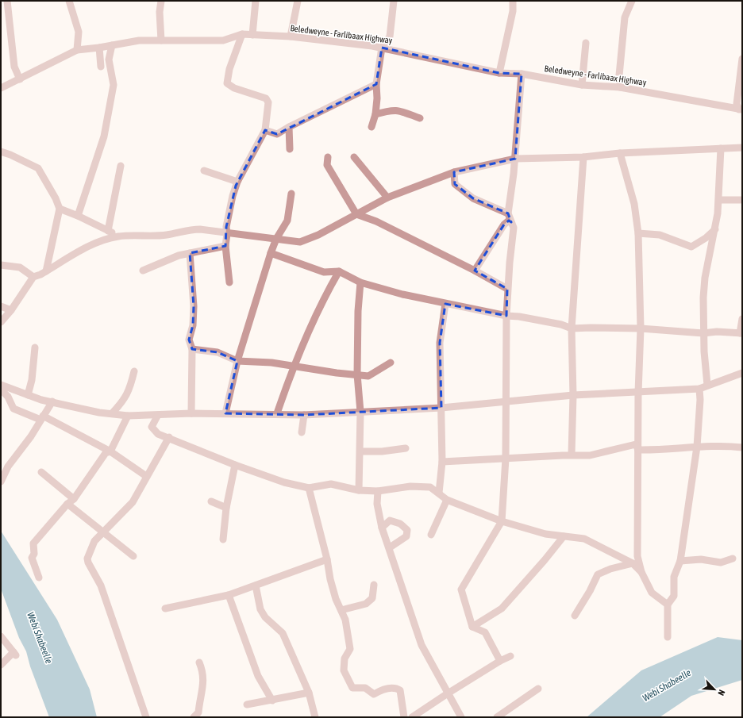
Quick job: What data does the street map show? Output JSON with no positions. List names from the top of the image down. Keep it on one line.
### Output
{"streets":{"street":["Beledweyne - Farlibaax Highway"]},"water":["Webi Shabeelle"],"north":"bottom right"}
